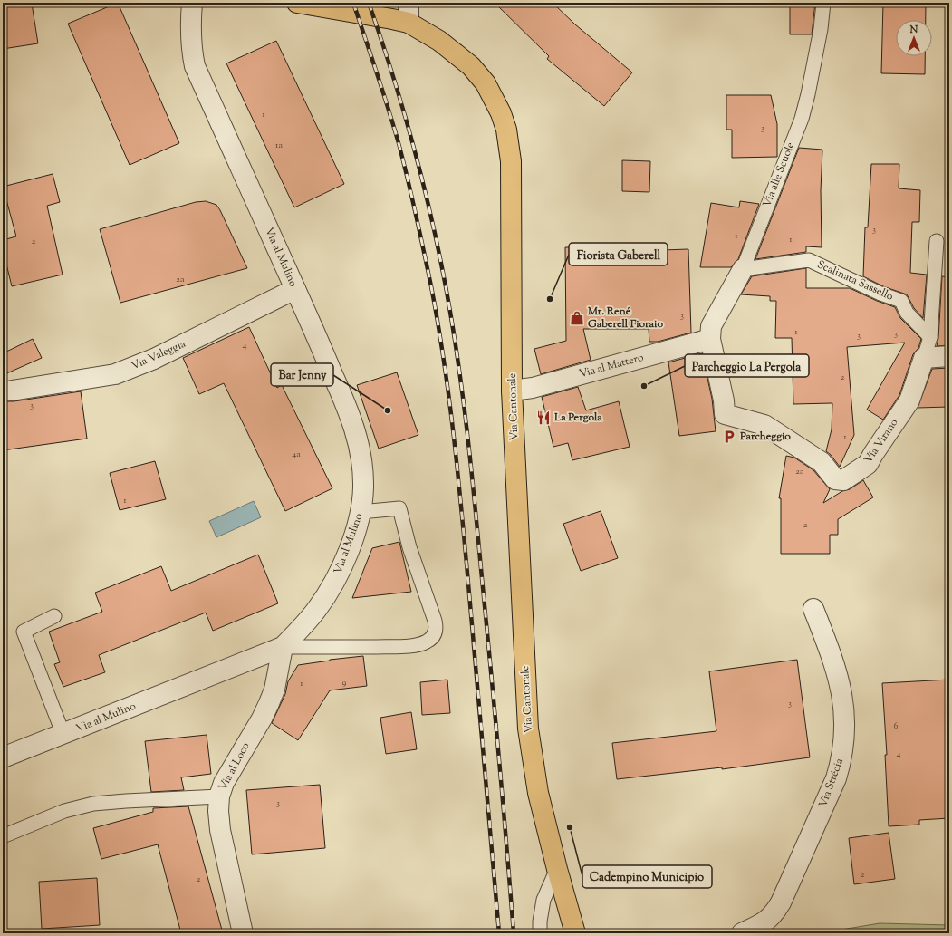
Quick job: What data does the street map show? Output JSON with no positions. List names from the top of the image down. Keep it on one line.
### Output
{"streets":{"main road":["Via Cantonale"],"street":["Via alle Scuole","Via al Mulino","Via Valeggia","Via al Mattero","Via Virano","Via al Loco","Via Strécia"],"lane":["Scalinata Sassello"]},"crossings":[["Via alle Scuole","Scalinata Sassello"],["Via alle Scuole","Via al Mattero"],["Via alle Scuole","Via Virano"],["Via al Mulino","Via Valeggia"],["Via al Mulino","Via al Loco"],["Via al Mattero","Via Cantonale"],["Via al Mattero","Via Virano"]],"places":{"other":["Fiorista Gaberell","Parcheggio La Pergola","Bar Jenny","Cadempino Municipio"],"shop":["Mr. René Gaberell Fioraio"],"restaurant":["La Pergola"],"parking":["Parcheggio"]},"house_numbers":["1","3","1a","3","1","1","2","2a","3","1","3","3","4","2","3","1","4a","2a","1","2","9","1","3","6","4","3","2","2"],"north":"top"}
